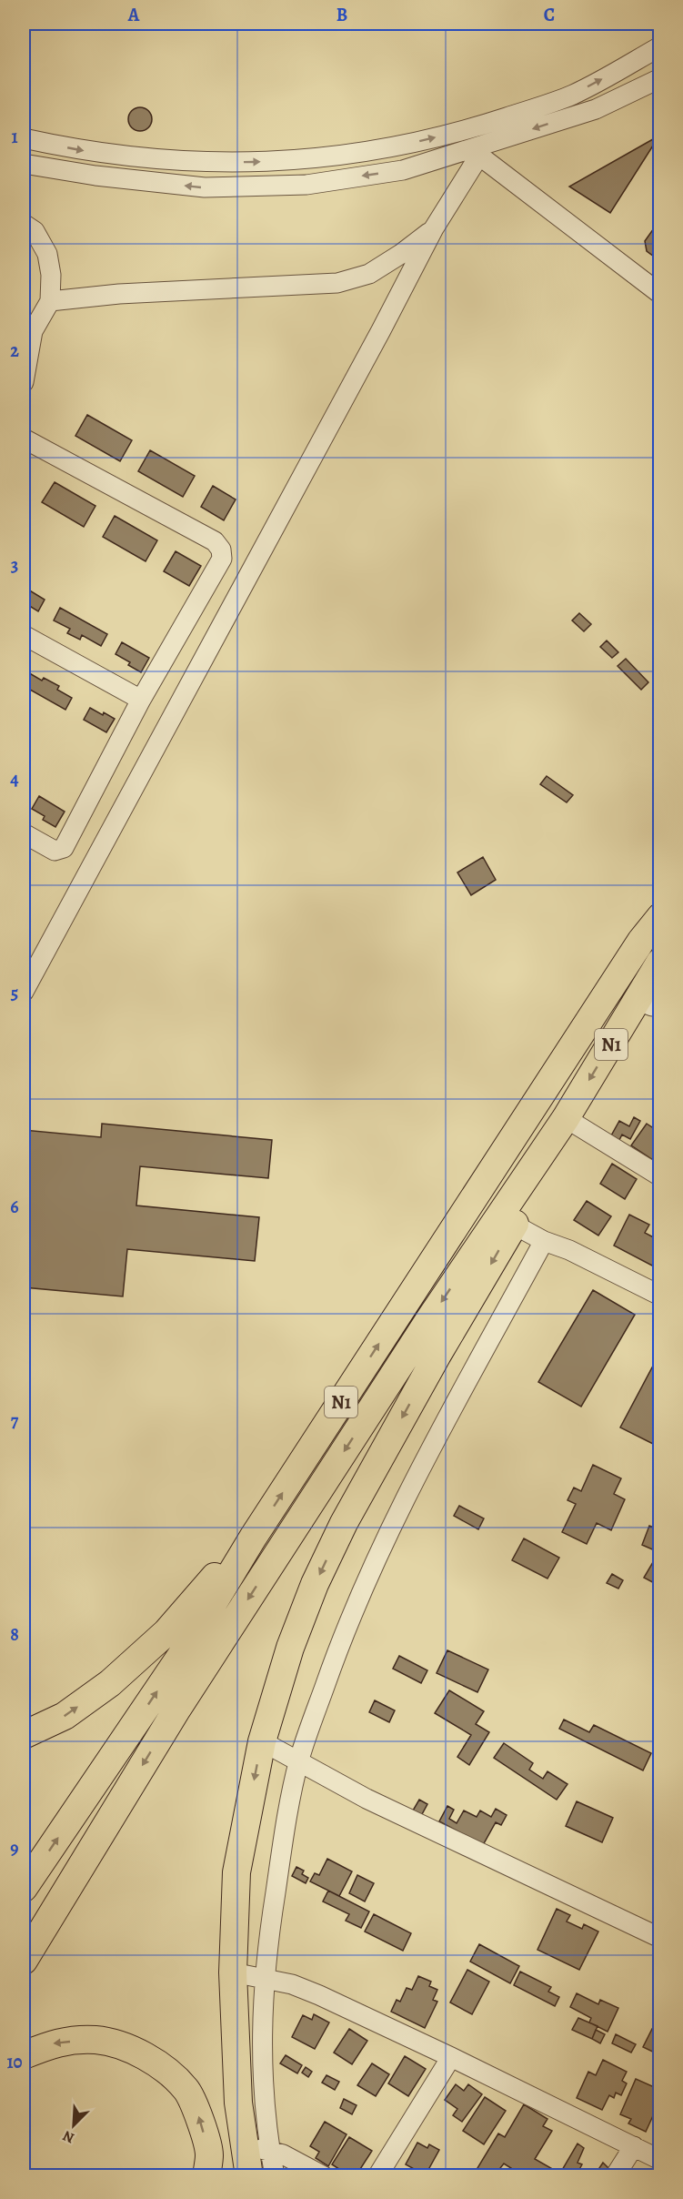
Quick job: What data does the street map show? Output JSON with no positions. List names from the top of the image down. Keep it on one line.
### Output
{"streets":{"highway":["N1"]},"north":"bottom left","grid":{"columns":["A","B","C"],"rows":["1","2","3","4","5","6","7","8","9","10"]}}
